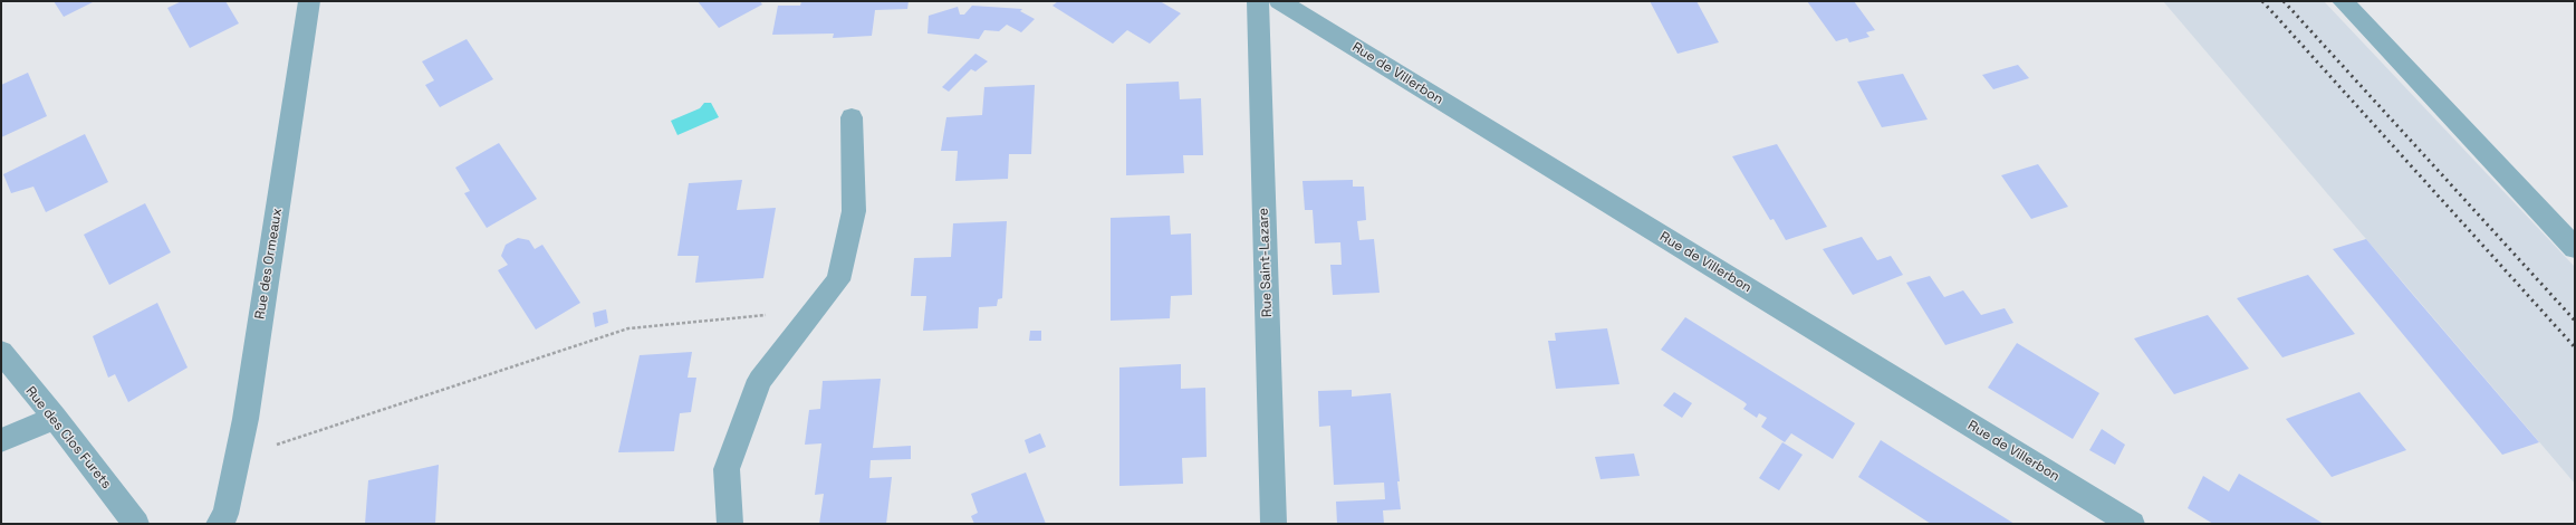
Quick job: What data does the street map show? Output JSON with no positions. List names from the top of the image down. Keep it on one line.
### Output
{"streets":{"street":["Rue de Villerbon","Rue Saint-Lazare","Rue des Ormeaux","Rue des Clos Furets"]}}
